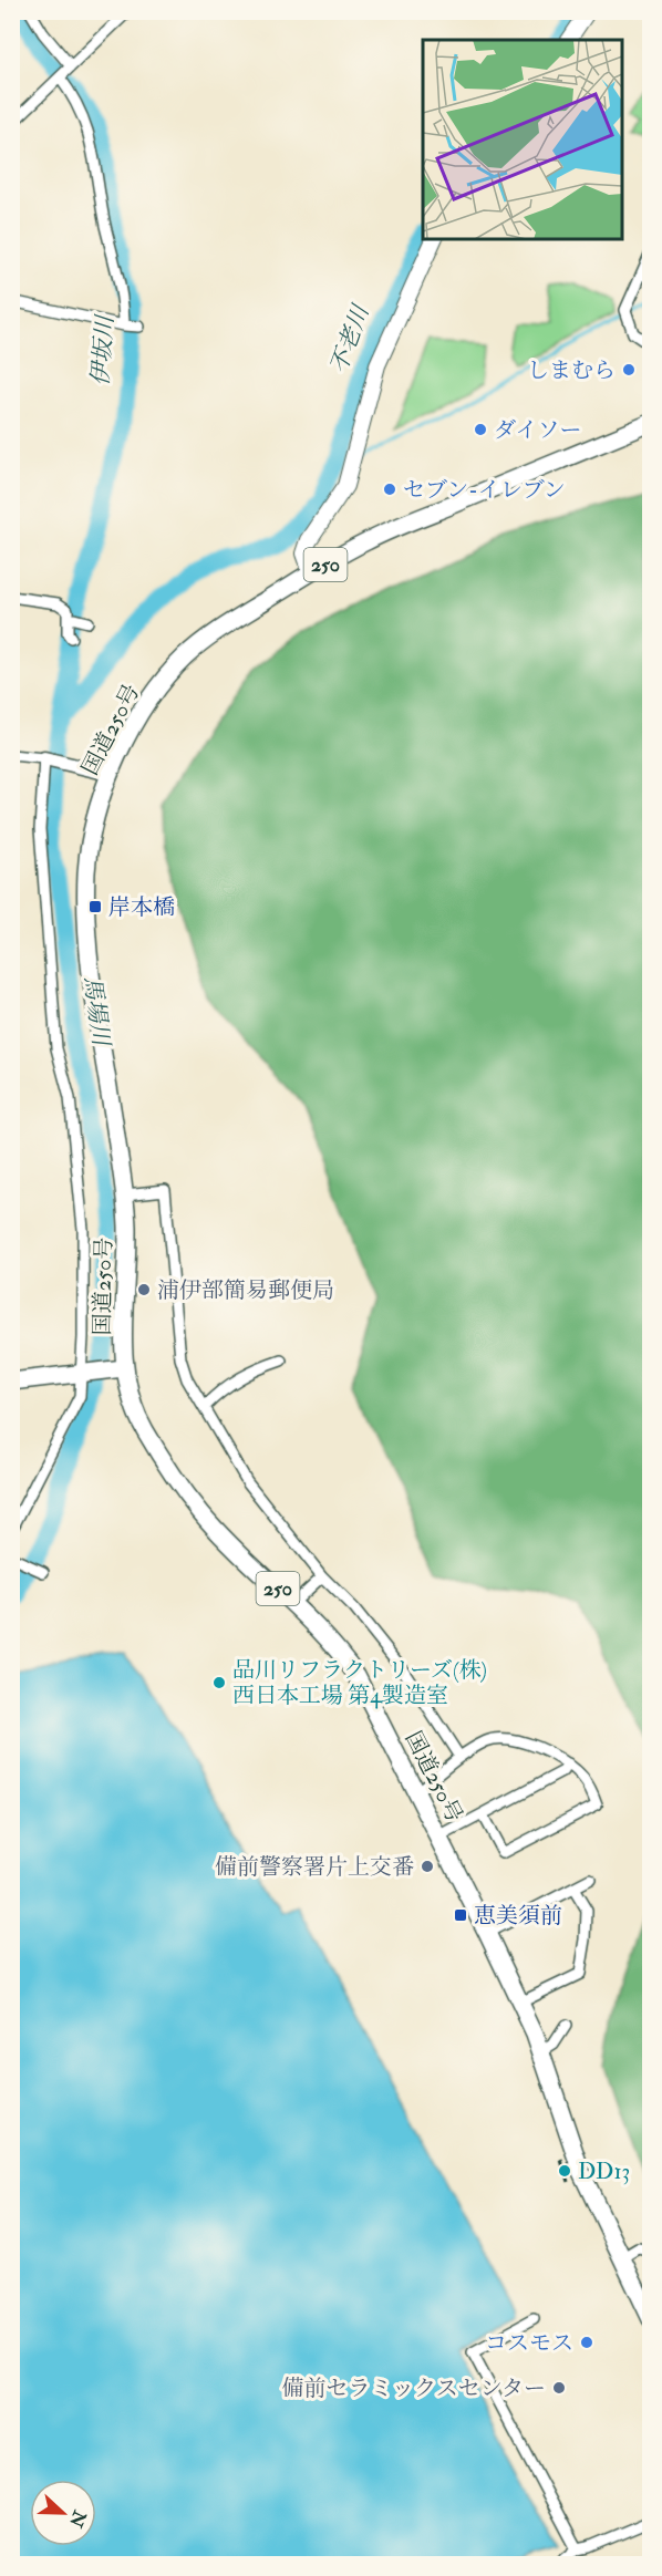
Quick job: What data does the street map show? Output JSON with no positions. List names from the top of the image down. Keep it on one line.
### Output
{"streets":{"main road":["250","国道250号"]},"water":["不老川","伊坂川","馬場川"],"places":{"other":["しまむら","ダイソー","セブン-イレブン","浦伊部簡易郵便局","品川リフラクトリーズ(株) 西日本工場 第4製造室","備前警察署片上交番","DD13","コスモス","備前セラミックスセンター"],"transit":["岸本橋","恵美須前"]},"north":"right"}
